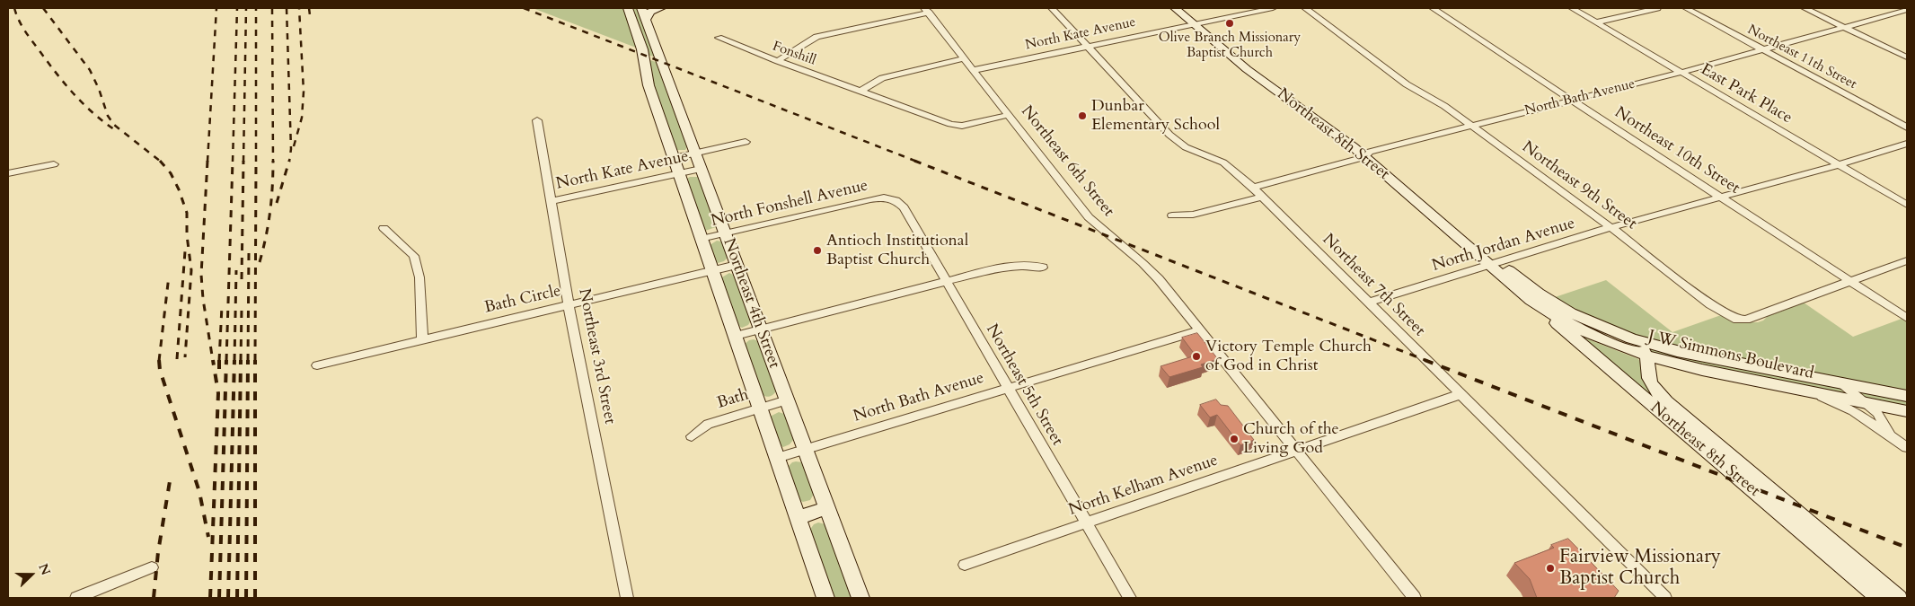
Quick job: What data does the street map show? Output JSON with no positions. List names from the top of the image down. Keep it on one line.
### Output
{"streets":{"main road":["Northeast 8th Street","Northeast 4th Street","J W Simmons Boulevard"],"street":["North Kate Avenue","Fonshill","Northeast 11th Street","East Park Place","North Bath Avenue","Northeast 10th Street","Northeast 6th Street","Northeast 9th Street","North Fonshell Avenue","North Jordan Avenue","Northeast 7th Street","Bath Circle","Northeast 3rd Street","Northeast 5th Street","Bath","North Kelham Avenue"]},"crossings":[["North Kate Avenue","Northeast 8th Street"],["North Kate Avenue","Northeast 6th Street"],["North Kate Avenue","Northeast 7th Street"],["North Kate Avenue","Northeast 4th Street"],["North Kate Avenue","Northeast 3rd Street"],["Northeast 11th Street","North Bath Avenue"],["East Park Place","North Bath Avenue"],["East Park Place","North Jordan Avenue"],["North Bath Avenue","Northeast 8th Street"],["North Bath Avenue","Northeast 10th Street"],["North Bath Avenue","Northeast 6th Street"],["North Bath Avenue","Northeast 9th Street"],["North Bath Avenue","Northeast 7th Street"],["North Bath Avenue","Northeast 4th Street"],["North Bath Avenue","Northeast 5th Street"],["Northeast 8th Street","North Jordan Avenue"],["Northeast 8th Street","J W Simmons Boulevard"],["Northeast 10th Street","Northeast 9th Street"],["Northeast 10th Street","North Jordan Avenue"],["Northeast 6th Street","North Kelham Avenue"],["Northeast 9th Street","North Jordan Avenue"],["North Fonshell Avenue","Northeast 4th Street"],["North Fonshell Avenue","Northeast 5th Street"],["North Jordan Avenue","Northeast 7th Street"],["North Jordan Avenue","J W Simmons Boulevard"],["Northeast 7th Street","North Kelham Avenue"],["Bath Circle","Northeast 4th Street"],["Bath Circle","Northeast 3rd Street"],["Northeast 4th Street","Bath"],["Northeast 5th Street","North Kelham Avenue"]],"places":["Olive Branch Missionary Baptist Church","Dunbar Elementary School","Antioch Institutional Baptist Church","Victory Temple Church of God in Christ","Church of the Living God","Fairview Missionary Baptist Church"],"north":"right"}
